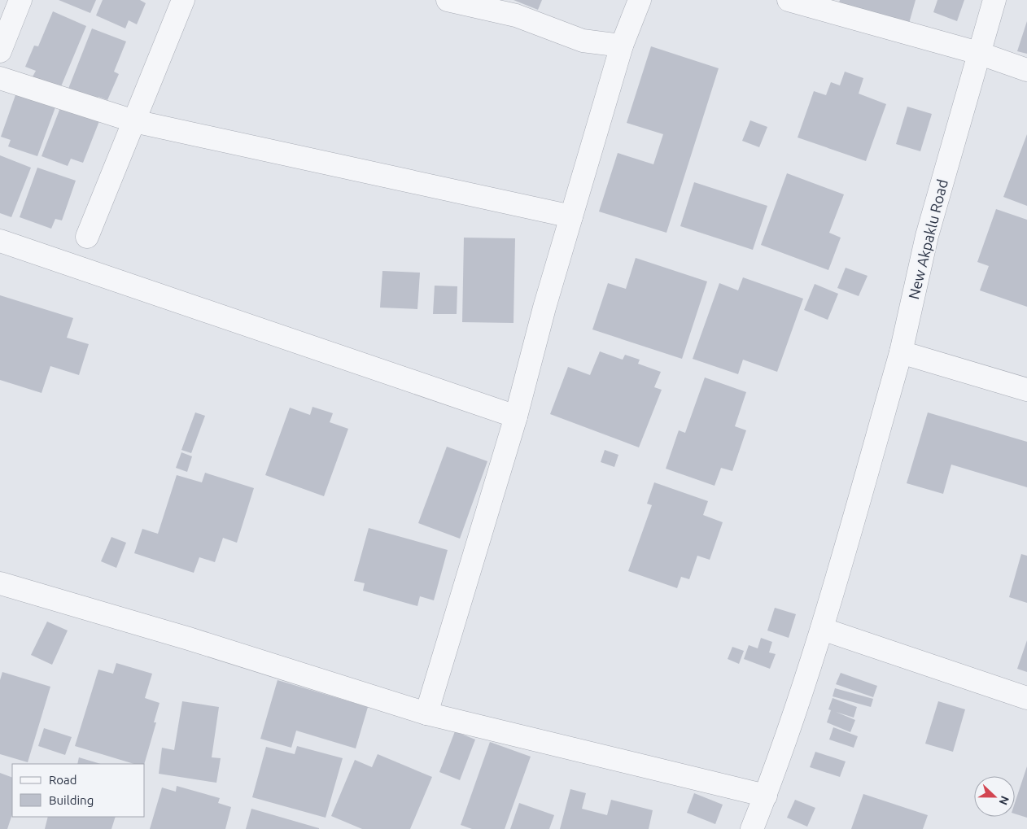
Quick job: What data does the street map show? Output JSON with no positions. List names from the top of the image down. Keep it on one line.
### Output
{"streets":{"street":["New Akpaklu Road"]},"legend":["Road","Building"],"north":"right"}
